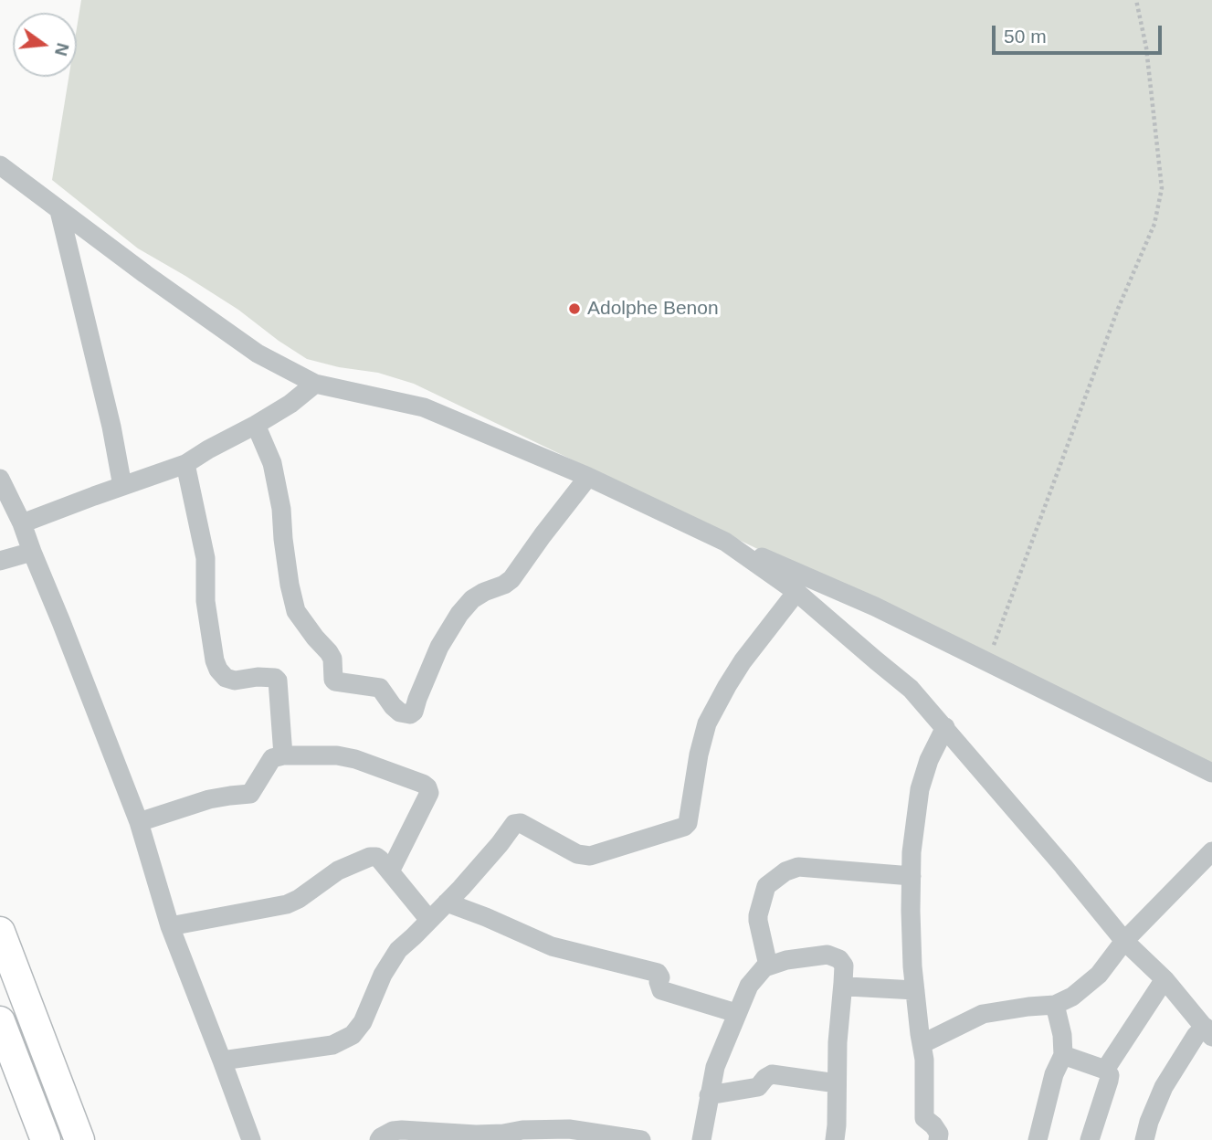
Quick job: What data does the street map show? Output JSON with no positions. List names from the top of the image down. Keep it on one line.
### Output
{"places":["Adolphe Benon"],"scale_bar":"50 m","north":"right"}
